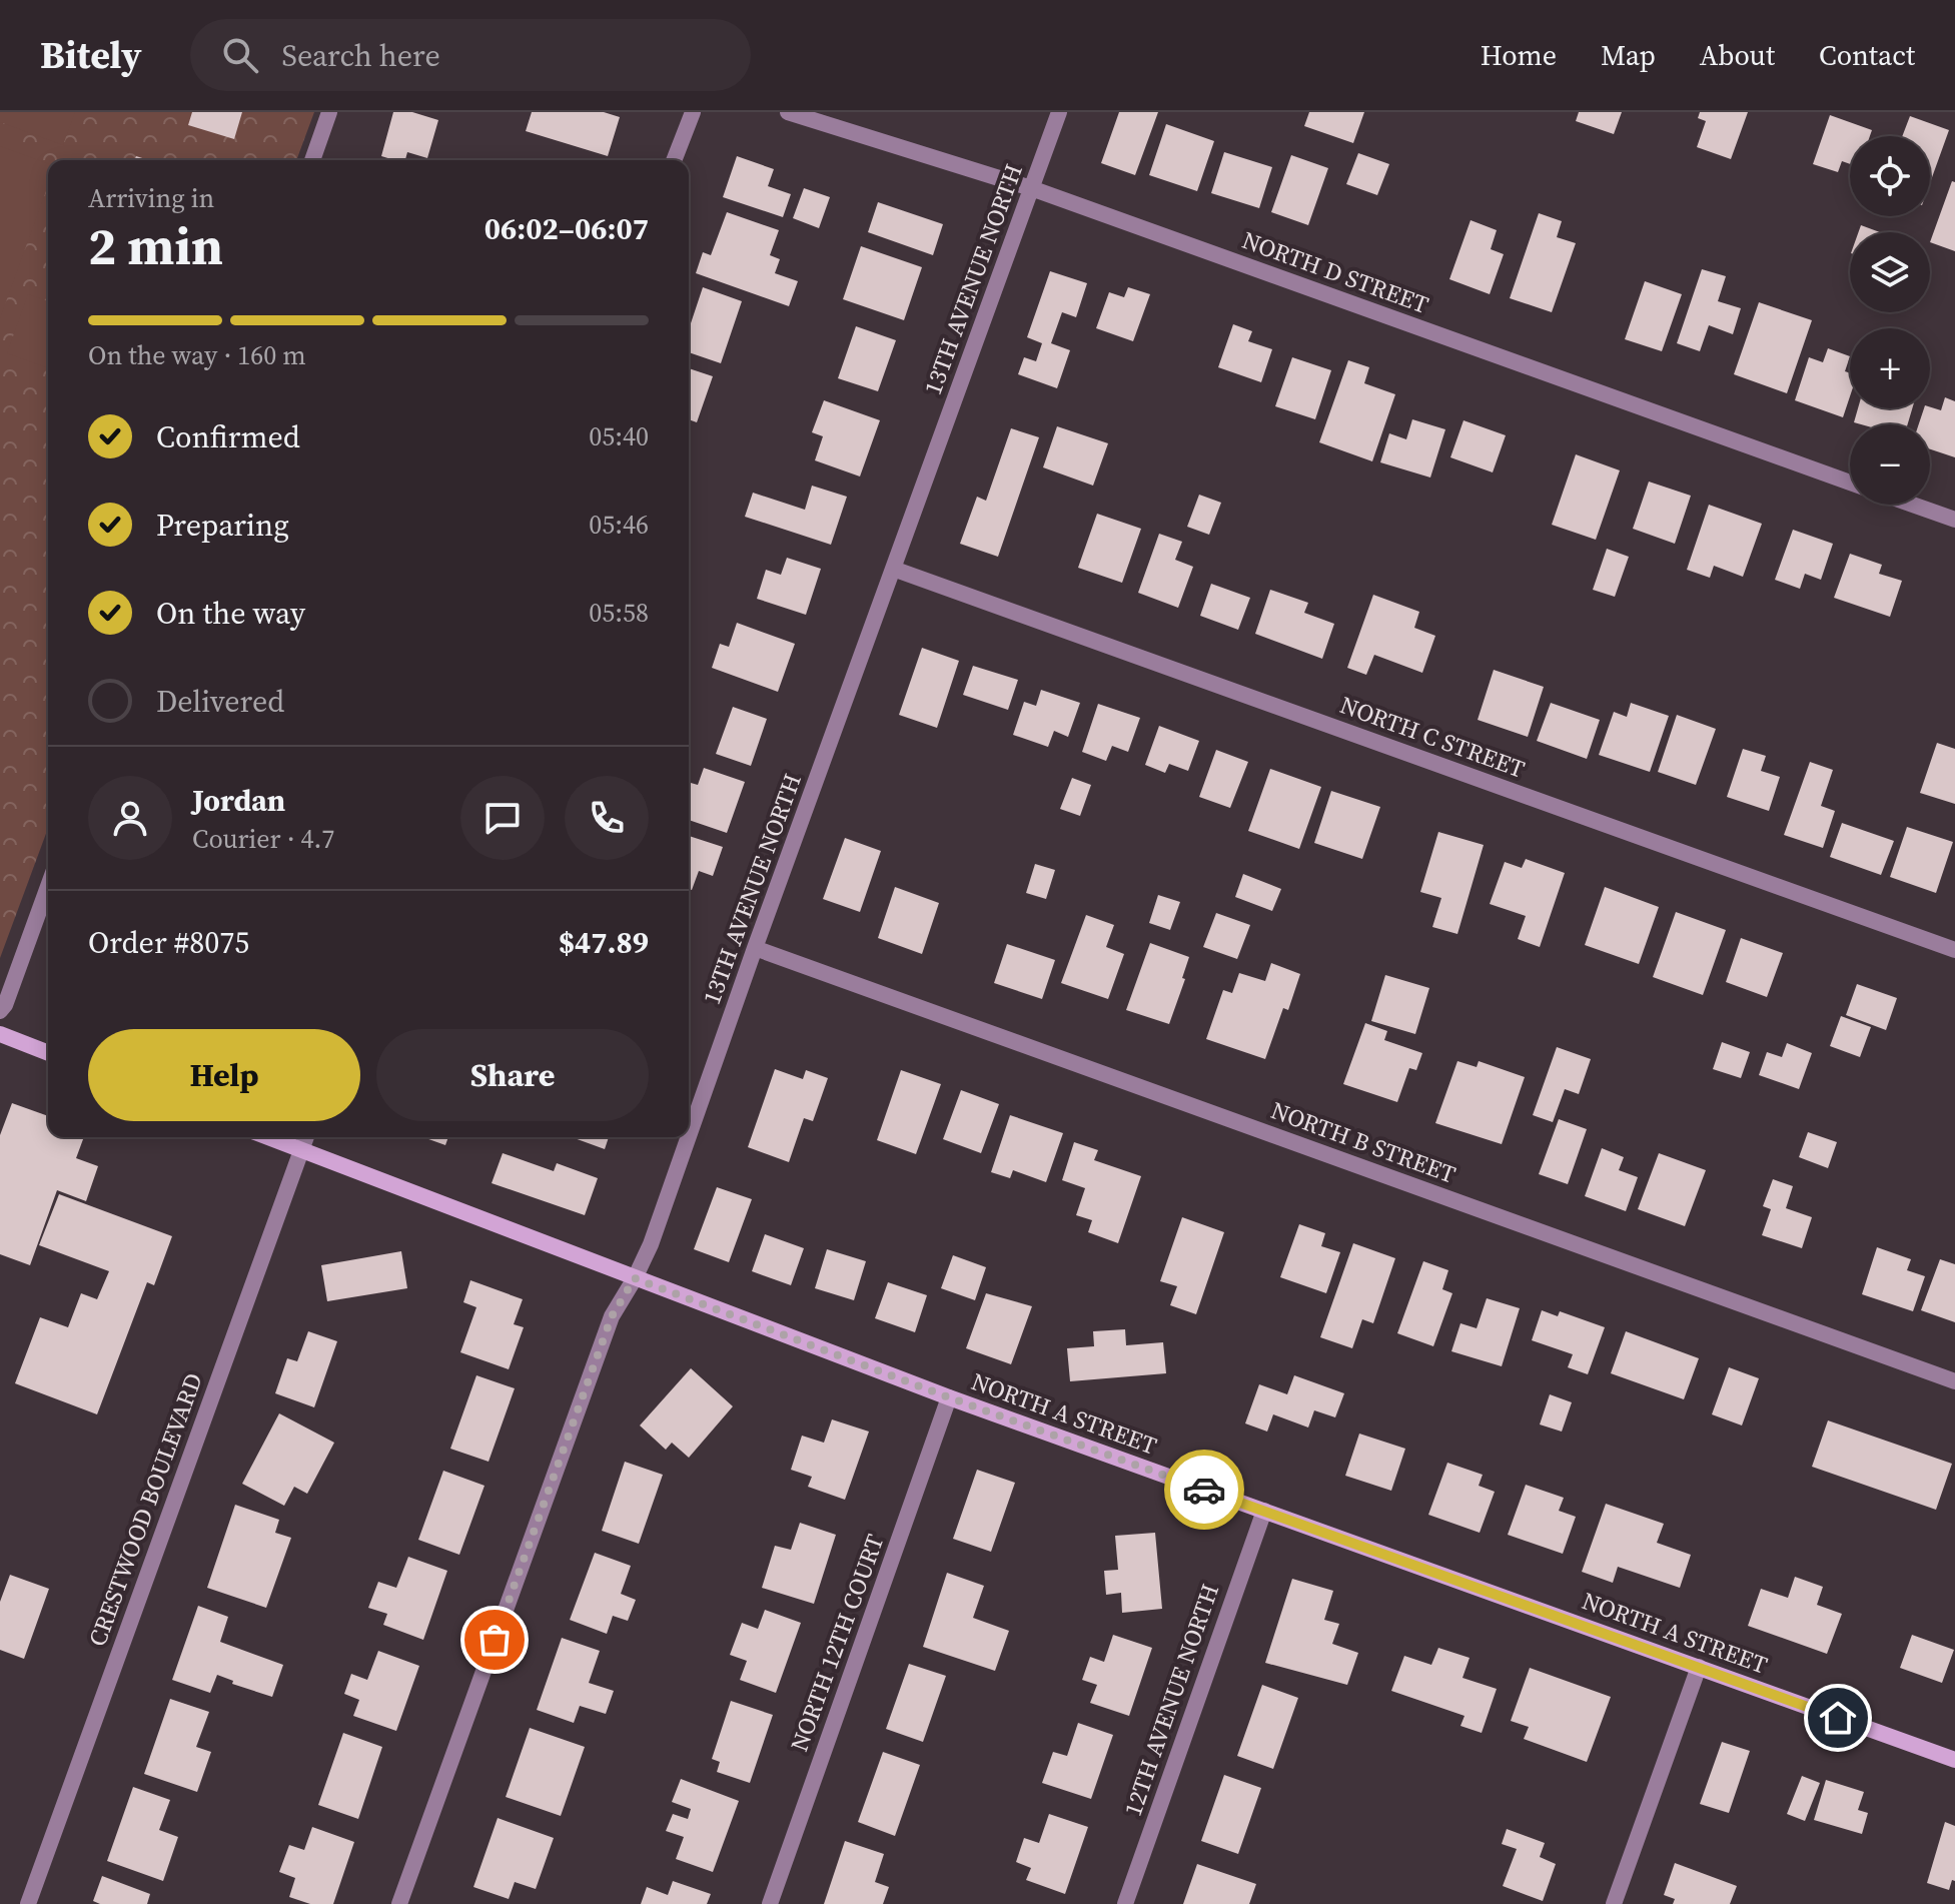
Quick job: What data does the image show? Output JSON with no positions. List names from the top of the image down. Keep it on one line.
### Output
{"streets":{"street":["NORTH D STREET","13TH AVENUE NORTH","NORTH C STREET","NORTH B STREET","NORTH A STREET","CRESTWOOD BOULEVARD","NORTH 12TH COURT","12TH AVENUE NORTH"]},"crossings":[["NORTH D STREET","13TH AVENUE NORTH"],["13TH AVENUE NORTH","NORTH C STREET"],["13TH AVENUE NORTH","NORTH B STREET"],["13TH AVENUE NORTH","NORTH A STREET"],["NORTH A STREET","CRESTWOOD BOULEVARD"],["NORTH A STREET","NORTH 12TH COURT"],["NORTH A STREET","12TH AVENUE NORTH"]],"page":{"header":"Bitely","search":"Search here","nav":["Home","Map","About","Contact"],"map_buttons":["+","−"],"heading":["2 min","Arriving in","06:02–06:07"],"panel":["Jordan","Courier · 4.7","Order #8075","$47.89"],"bar":"On the way · 160 m","list":[["Confirmed","05:40"],["Preparing","05:46"],["On the way","05:58"],"Delivered"],"buttons":["Help","Share"]}}
